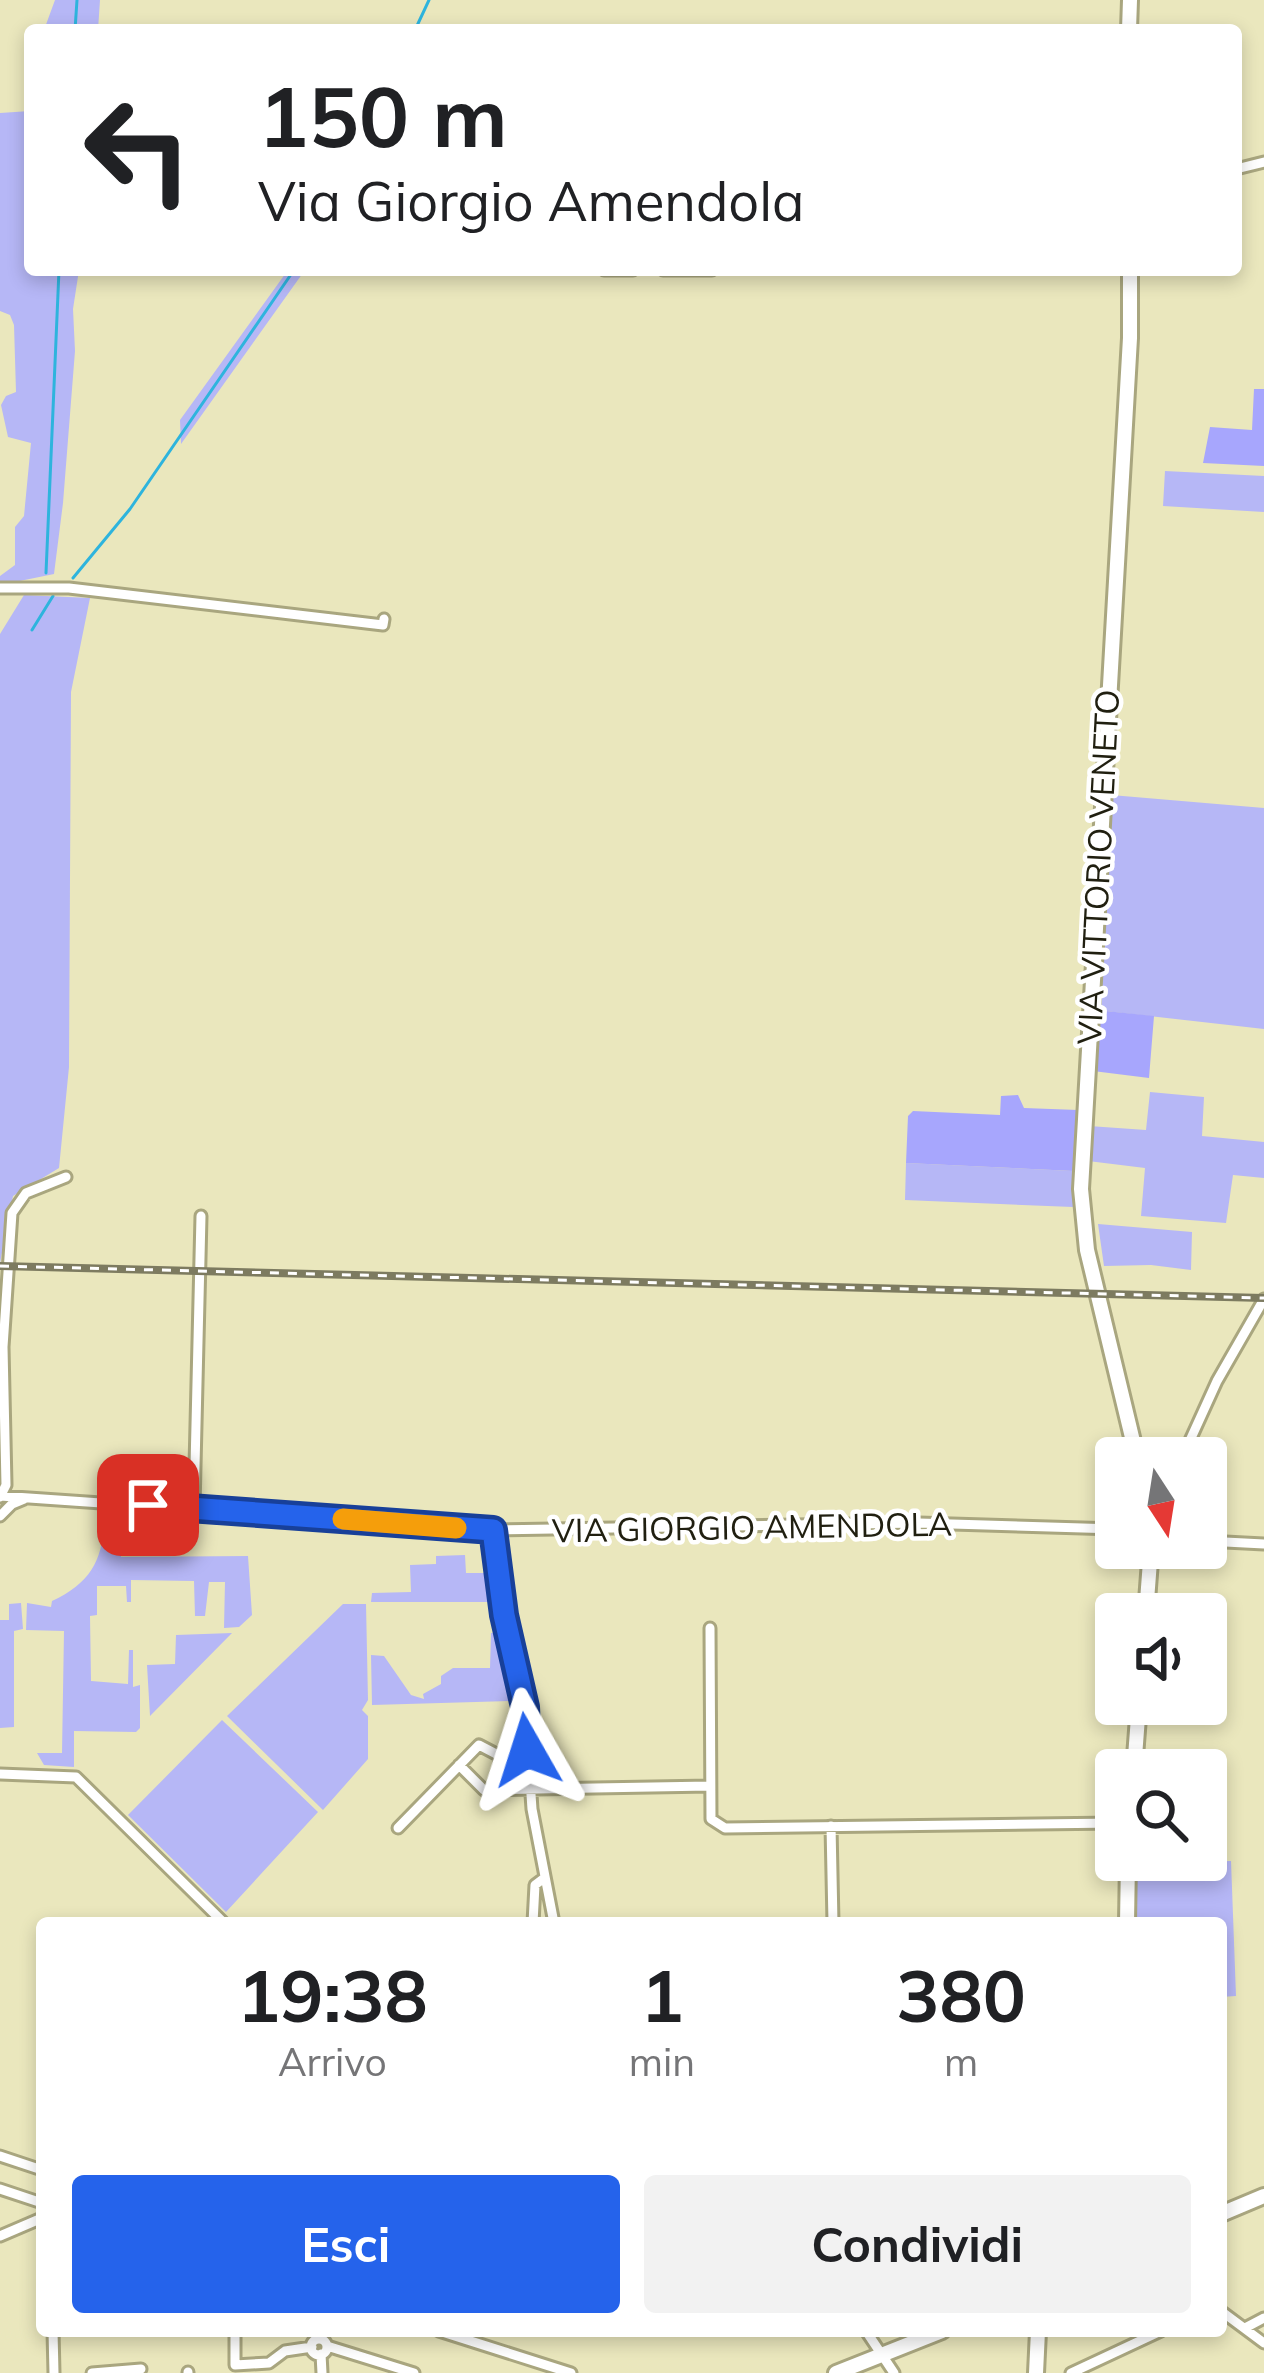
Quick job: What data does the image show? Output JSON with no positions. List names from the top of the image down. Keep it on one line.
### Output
{"streets":{"street":["VIA VITTORIO VENETO","VIA GIORGIO AMENDOLA"]},"north":"bottom","page":{"turn":["150 m","Via Giorgio Amendola"],"eta":["19:38","Arrivo","1","min","380","m"],"buttons":["Esci","Condividi"]}}
